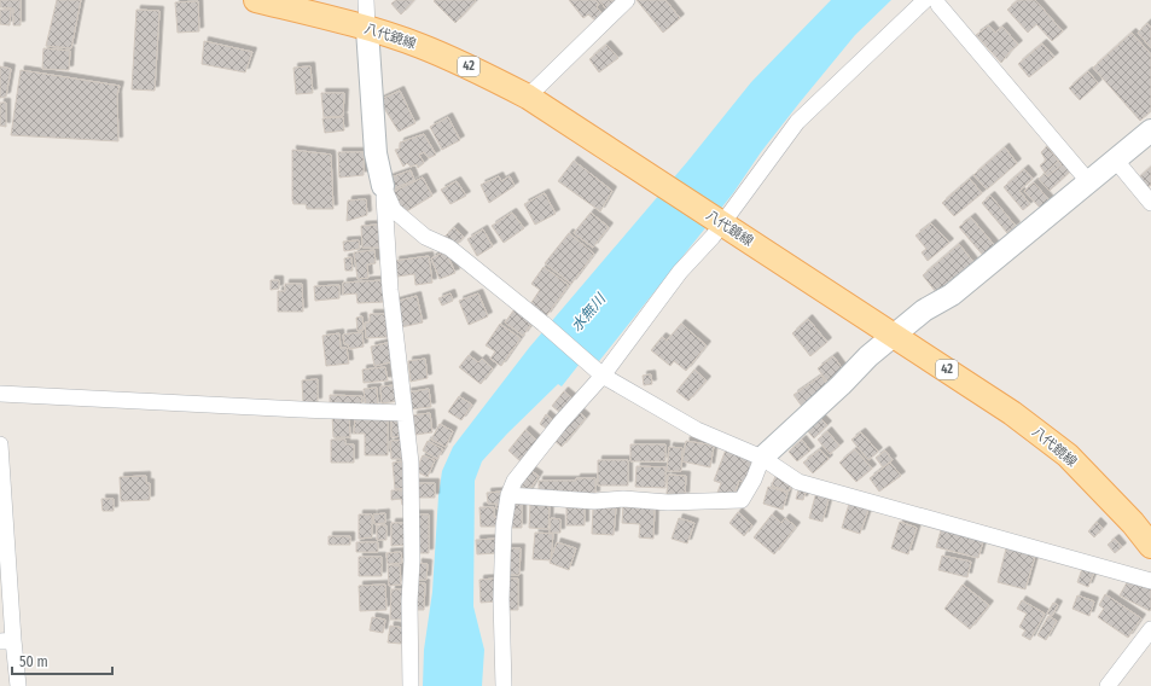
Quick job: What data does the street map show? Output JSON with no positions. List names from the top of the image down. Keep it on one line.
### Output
{"streets":{"main road":["八代鏡線","42"]},"water":["水無川"],"scale_bar":"50 m"}
